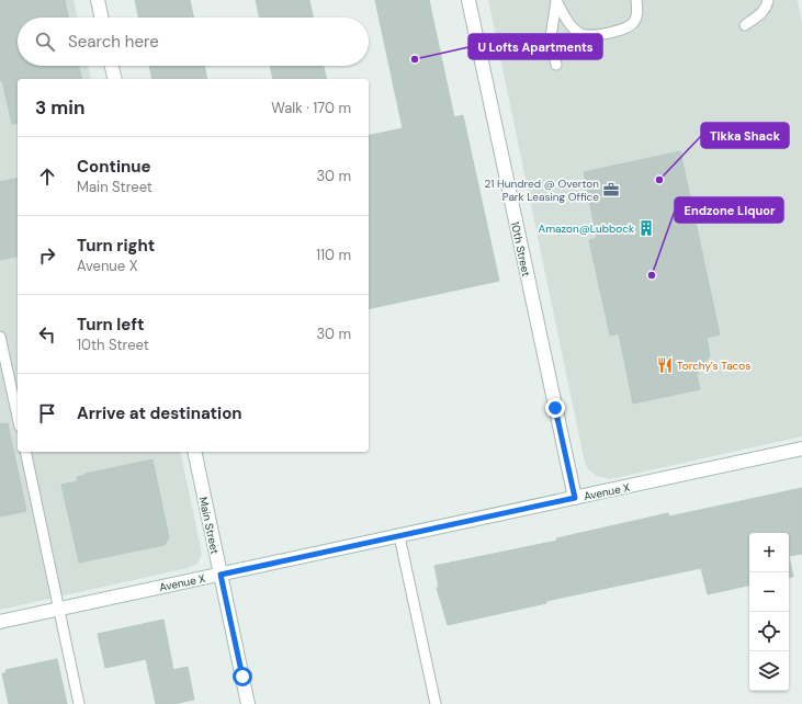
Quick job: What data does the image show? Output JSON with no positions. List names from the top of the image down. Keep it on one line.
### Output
{"streets":{"street":["10th Street","Avenue X","Main Street"]},"crossings":[["10th Street","Avenue X"],["Avenue X","Main Street"]],"places":{"other":["U Lofts Apartments","Tikka Shack","Endzone Liquor"],"office":["21 Hundred @ Overton Park Leasing Office"],"building":["Amazon@Lubbock"],"restaurant":["Torchy's Tacos"]},"page":{"search":"Search here","heading":["3 min","Walk · 170 m"],"list":[["Continue","Main Street","30 m"],["Turn right","Avenue X","110 m"],["Turn left","10th Street","30 m"],"Arrive at destination"],"map_buttons":["+","−"]}}
